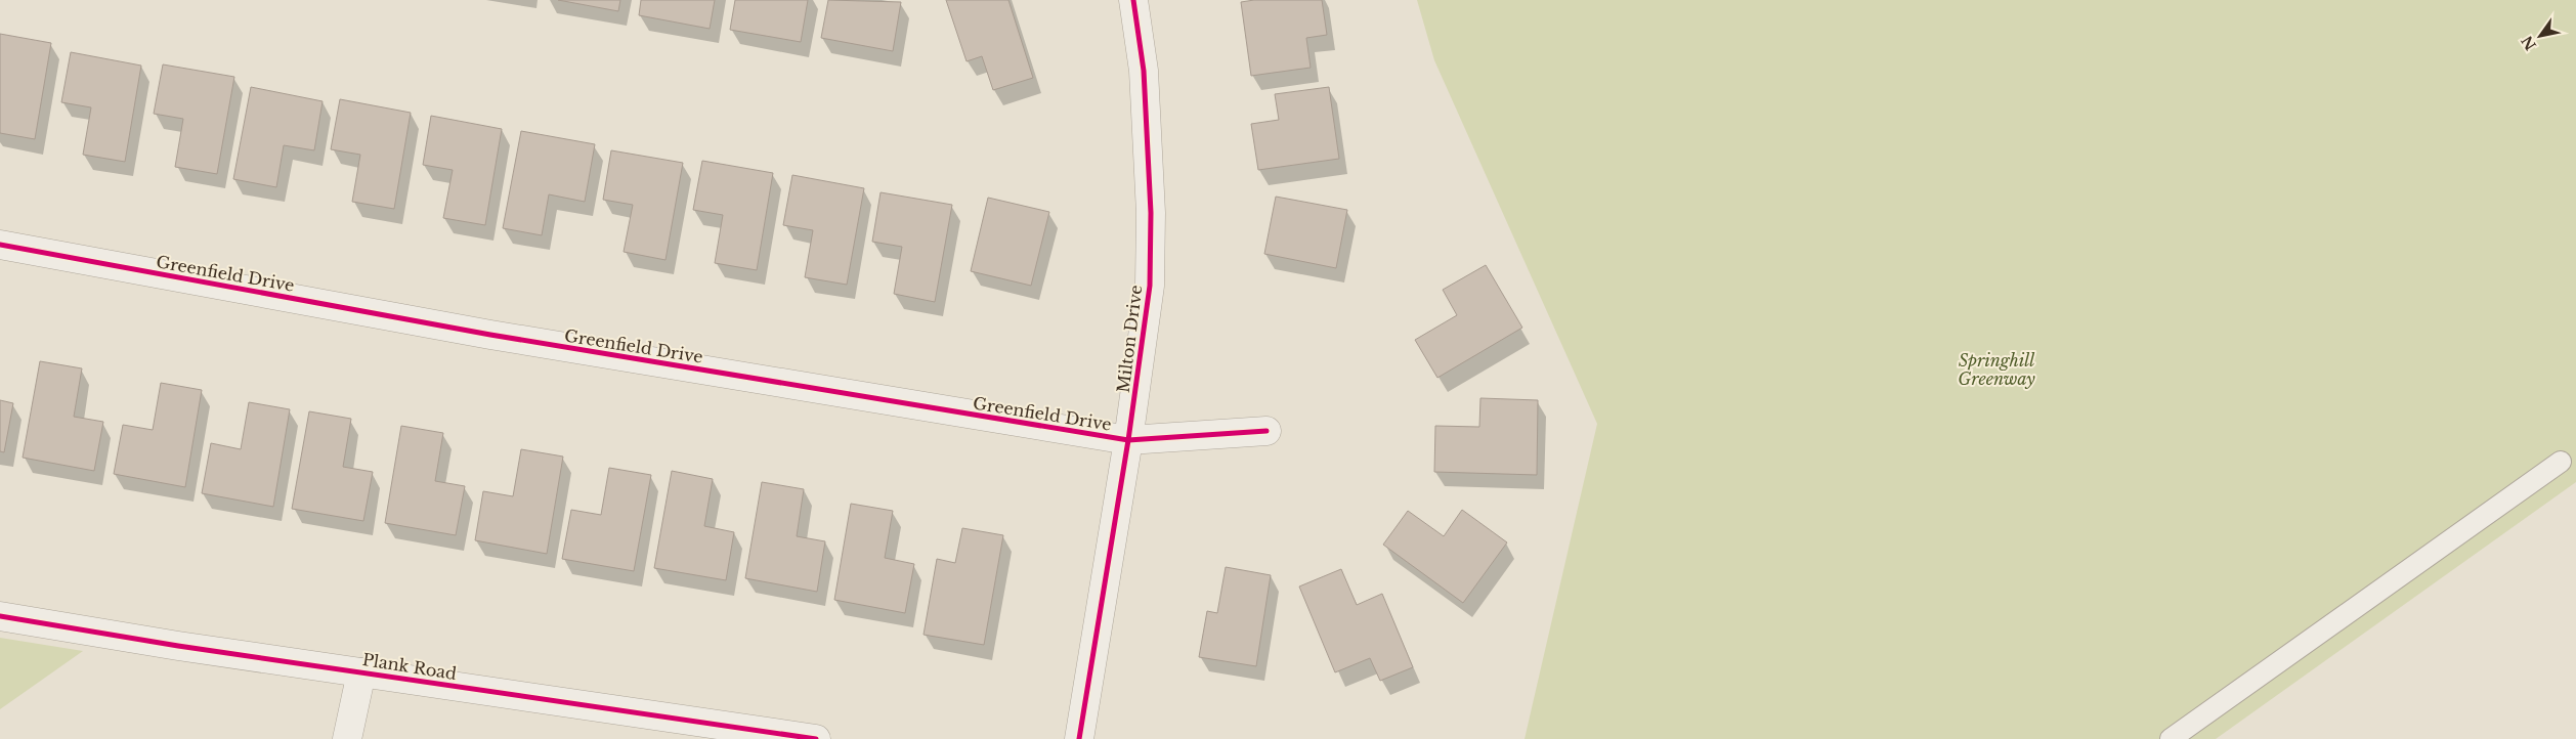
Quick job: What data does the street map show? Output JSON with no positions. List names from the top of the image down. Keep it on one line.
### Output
{"streets":{"street":["Greenfield Drive","Milton Drive","Plank Road"]},"crossings":[["Greenfield Drive","Milton Drive"]],"parks":["Springhill Greenway"],"north":"bottom left"}
